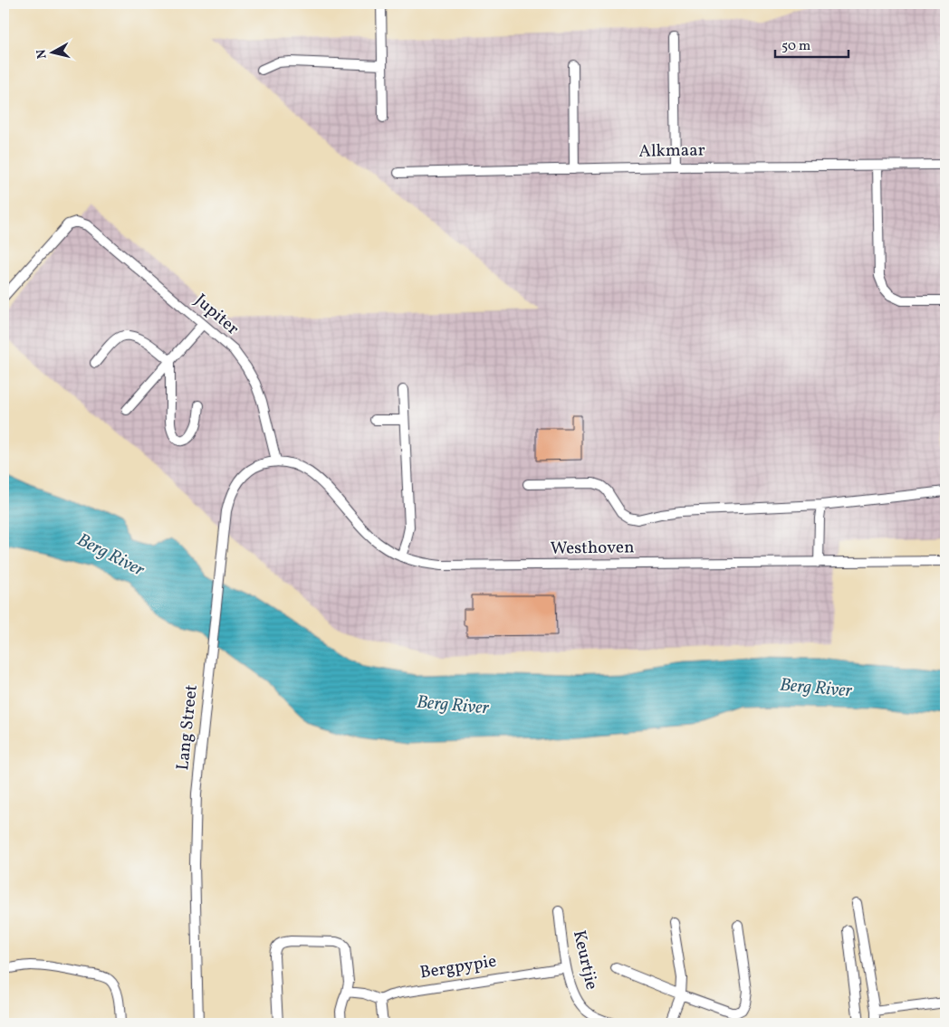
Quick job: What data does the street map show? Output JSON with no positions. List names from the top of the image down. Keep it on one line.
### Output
{"streets":{"street":["Alkmaar","Jupiter","Westhoven","Lang Street","Keurtjie","Bergpypie"]},"crossings":[["Jupiter","Westhoven"],["Jupiter","Lang Street"],["Westhoven","Lang Street"],["Keurtjie","Bergpypie"]],"water":["Berg River"],"scale_bar":"50 m","north":"left"}
